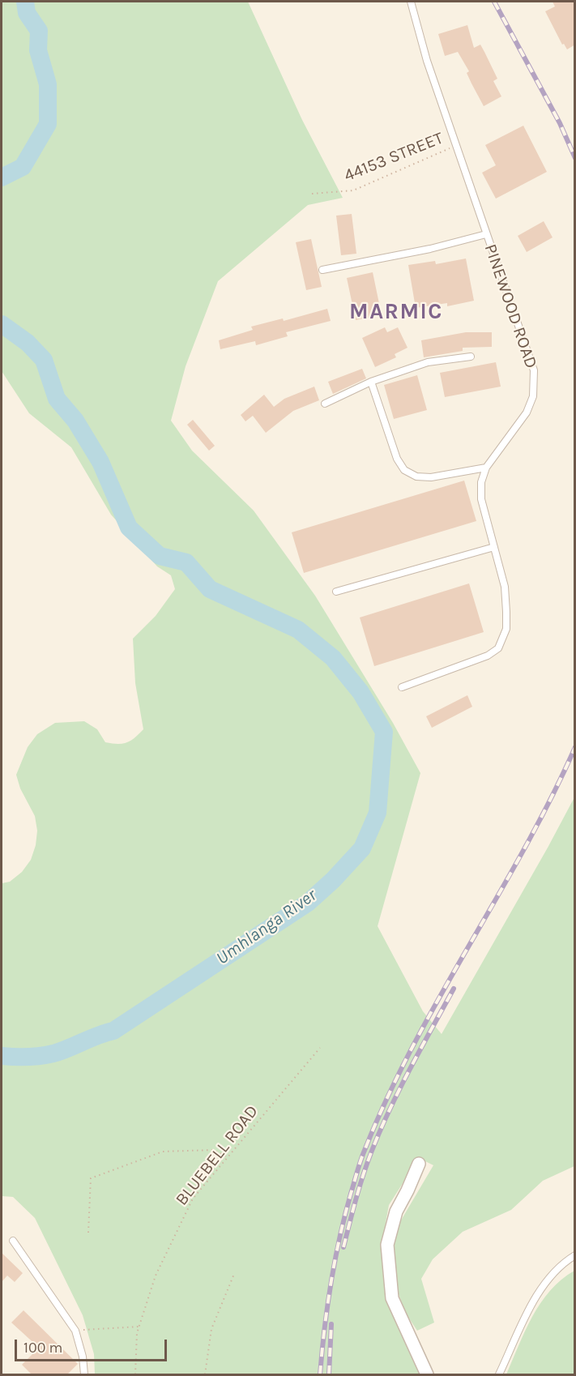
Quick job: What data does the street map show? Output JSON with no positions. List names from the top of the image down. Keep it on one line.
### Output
{"streets":{"lane":["PINEWOOD ROAD"],"path":["44153 STREET","BLUEBELL ROAD"]},"crossings":[["44153 STREET","PINEWOOD ROAD"]],"districts":["MARMIC"],"water":["Umhlanga River"],"scale_bar":"100 m"}
